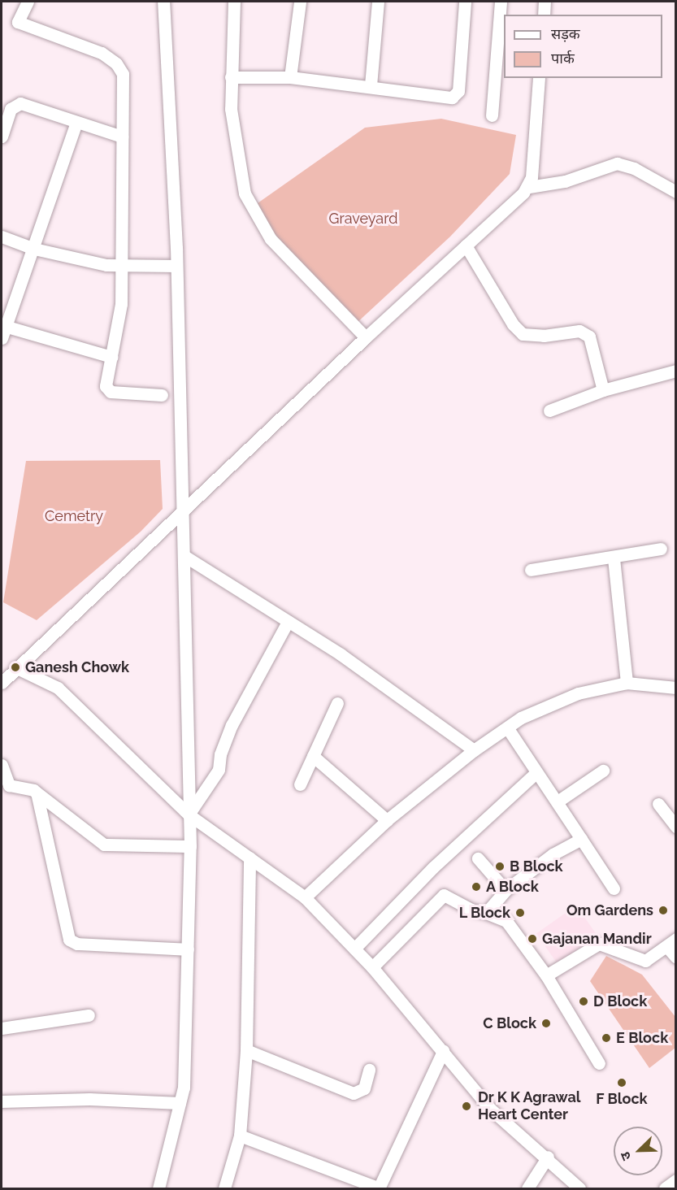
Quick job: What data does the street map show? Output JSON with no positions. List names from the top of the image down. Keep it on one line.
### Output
{"parks":["Graveyard","Cemetry"],"places":["Ganesh Chowk","B Block","A Block","Om Gardens","L Block","Gajanan Mandir","D Block","C Block","E Block","F Block","Dr K K Agrawal Heart Center"],"legend":["सड़क","पार्क"],"north":"bottom left"}
